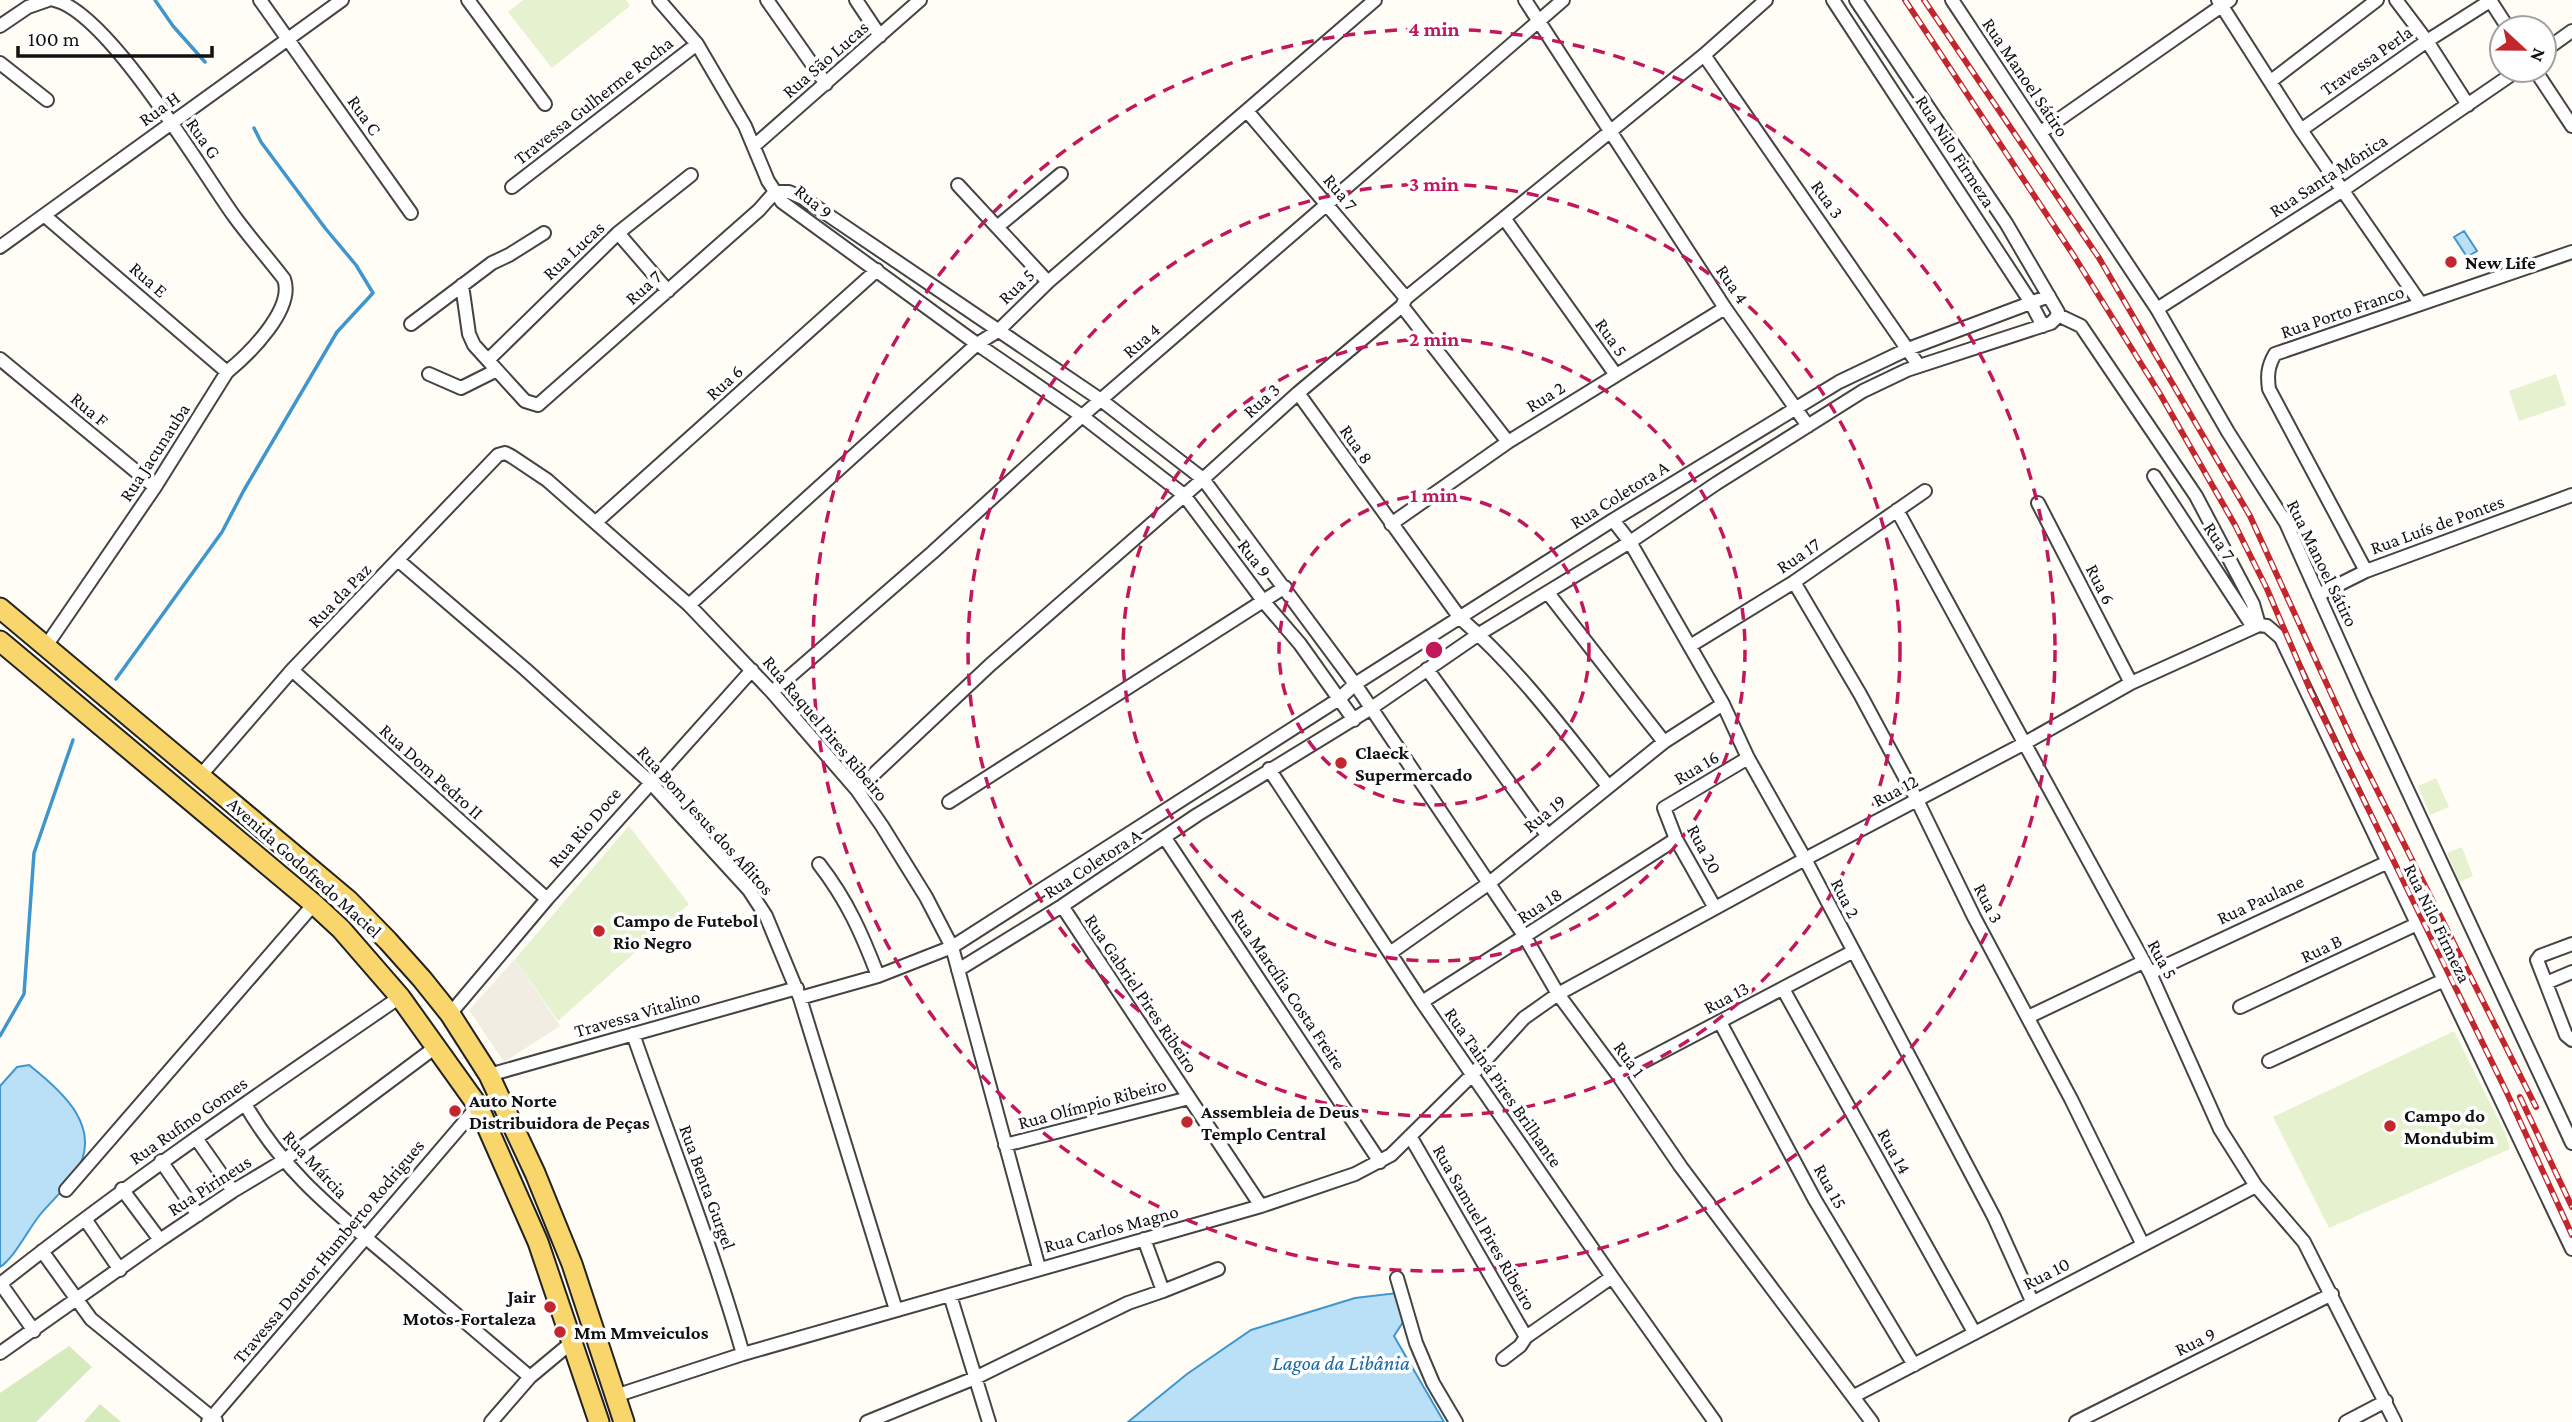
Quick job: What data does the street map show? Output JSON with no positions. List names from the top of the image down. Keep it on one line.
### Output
{"streets":{"main road":["Avenida Godofredo Maciel"],"street":["Rua São Lucas","Travessa Perla","Rua Manoel Sátiro","Travessa Gulherme Rocha","Rua H","Rua C","Rua G","Rua Nilo Firmeza","Rua Santa Mônica","Rua 7","Rua 3","Rua 9","Rua Lucas","Rua E","Rua 4","Rua 5","Rua Porto Franco","Rua 6","Rua 2","Rua F","Rua 8","Rua Jacunauba","Rua Coletora A","Rua Luís de Pontes","Rua 17","Rua da Paz","Rua Raquel Pires Ribeiro","Rua 16","Rua Dom Pedro II","Rua 12","Rua 19","Rua Bom Jesus dos Aflitos","Rua Rio Doce","Rua 20","Rua Paulane","Rua 18","Rua B","Rua Marcília Costa Freire","Rua Gabriel Pires Ribeiro","Rua 13","Travessa Vitalino","Rua 1","Rua Tainá Pires Brilhante","Rua Olímpio Ribeiro","Rua Rufino Gomes","Rua 14","Rua Márcia","Rua Pirineus","Rua 15","Rua Benta Gurgel","Rua Samuel Pires Ribeiro","Rua Carlos Magno","Travessa Doutor Humberto Rodrigues","Rua 10"]},"crossings":[["Rua Manoel Sátiro","Rua Santa Mônica"],["Rua Manoel Sátiro","Rua Luís de Pontes"],["Rua H","Rua C"],["Rua H","Rua G"],["Rua H","Rua E"],["Rua G","Rua Jacunauba"],["Rua Nilo Firmeza","Rua 7"],["Rua Nilo Firmeza","Rua Coletora A"],["Rua Nilo Firmeza","Rua 12"],["Rua Nilo Firmeza","Rua Paulane"],["Rua Nilo Firmeza","Rua B"],["Rua 7","Rua 3"],["Rua 7","Rua 9"],["Rua 7","Rua Lucas"],["Rua 7","Rua 4"],["Rua 7","Rua 5"],["Rua 7","Rua 2"],["Rua 7","Rua 12"],["Rua 3","Rua 9"],["Rua 3","Rua 4"],["Rua 3","Rua 5"],["Rua 3","Rua 8"],["Rua 3","Rua Coletora A"],["Rua 3","Rua 17"],["Rua 3","Rua Raquel Pires Ribeiro"],["Rua 3","Rua 12"],["Rua 3","Rua Paulane"],["Rua 3","Rua 10"],["Rua 9","Rua 4"],["Rua 9","Rua 5"],["Rua 9","Rua 6"],["Rua 9","Rua Coletora A"],["Rua 9","Rua 1"],["Rua E","Rua Jacunauba"],["Rua 4","Rua 2"],["Rua 4","Rua Coletora A"],["Rua 4","Rua Raquel Pires Ribeiro"],["Rua 5","Rua 2"],["Rua 5","Rua 17"],["Rua 5","Rua Raquel Pires Ribeiro"],["Rua 5","Rua 12"],["Rua 5","Rua Paulane"],["Rua 5","Rua 10"],["Rua Porto Franco","Rua Luís de Pontes"],["Rua 6","Rua Raquel Pires Ribeiro"],["Rua 6","Rua 12"],["Rua 2","Rua 8"],["Rua 2","Rua Coletora A"],["Rua 2","Rua 17"],["Rua 2","Rua 16"],["Rua 2","Rua 12"],["Rua 2","Rua 19"],["Rua 2","Rua 13"],["Rua 2","Rua 10"],["Rua F","Rua Jacunauba"],["Rua 8","Rua Coletora A"],["Rua 8","Rua 19"],["Rua Jacunauba","Avenida Godofredo Maciel"],["Rua Coletora A","Rua Raquel Pires Ribeiro"],["Rua Coletora A","Rua Marcília Costa Freire"],["Rua Coletora A","Rua Gabriel Pires Ribeiro"],["Rua Coletora A","Travessa Vitalino"],["Rua Coletora A","Rua 1"],["Rua Coletora A","Rua Tainá Pires Brilhante"],["Rua da Paz","Rua Raquel Pires Ribeiro"],["Rua da Paz","Rua Dom Pedro II"],["Rua da Paz","Rua Bom Jesus dos Aflitos"],["Rua da Paz","Avenida Godofredo Maciel"],["Rua Raquel Pires Ribeiro","Rua Rio Doce"],["Rua Raquel Pires Ribeiro","Travessa Vitalino"],["Rua Raquel Pires Ribeiro","Rua Olímpio Ribeiro"],["Rua Raquel Pires Ribeiro","Rua Carlos Magno"],["Rua 16","Rua 20"],["Rua Dom Pedro II","Rua Rio Doce"],["Rua 12","Rua 20"],["Rua 12","Rua 1"],["Rua 12","Rua Carlos Magno"],["Rua 19","Rua 1"],["Rua 19","Rua Tainá Pires Brilhante"],["Rua Bom Jesus dos Aflitos","Rua Rio Doce"],["Rua Bom Jesus dos Aflitos","Travessa Vitalino"],["Rua Bom Jesus dos Aflitos","Rua Carlos Magno"],["Rua Rio Doce","Avenida Godofredo Maciel"],["Rua 20","Rua 18"],["Avenida Godofredo Maciel","Travessa Vitalino"],["Avenida Godofredo Maciel","Rua Rufino Gomes"],["Avenida Godofredo Maciel","Rua Pirineus"],["Avenida Godofredo Maciel","Rua Carlos Magno"],["Avenida Godofredo Maciel","Travessa Doutor Humberto Rodrigues"],["Rua 18","Rua 1"],["Rua 18","Rua Tainá Pires Brilhante"],["Rua Marcília Costa Freire","Rua Carlos Magno"],["Rua Gabriel Pires Ribeiro","Rua Olímpio Ribeiro"],["Rua Gabriel Pires Ribeiro","Rua Carlos Magno"],["Rua 13","Rua 1"],["Rua 13","Rua 14"],["Rua 13","Rua 15"],["Travessa Vitalino","Rua Benta Gurgel"],["Rua 1","Rua Carlos Magno"],["Rua 1","Rua 10"],["Rua Tainá Pires Brilhante","Rua Carlos Magno"],["Rua Rufino Gomes","Rua Márcia"],["Rua Rufino Gomes","Rua Pirineus"],["Rua 14","Rua 10"],["Rua Márcia","Rua Pirineus"],["Rua Márcia","Travessa Doutor Humberto Rodrigues"],["Rua 15","Rua 10"],["Rua Benta Gurgel","Rua Carlos Magno"],["Rua Samuel Pires Ribeiro","Rua Carlos Magno"]],"water":["Lagoa da Libânia"],"places":["New Life","Claeck Supermercado","Campo de Futebol Rio Negro","Auto Norte Distribuidora de Peças","Assembleia de Deus Templo Central","Campo do Mondubim","Jair Motos-Fortaleza","Mm Mmveiculos"],"scale_bar":"100 m","north":"right","rings":["4 min","3 min","2 min","1 min"]}
